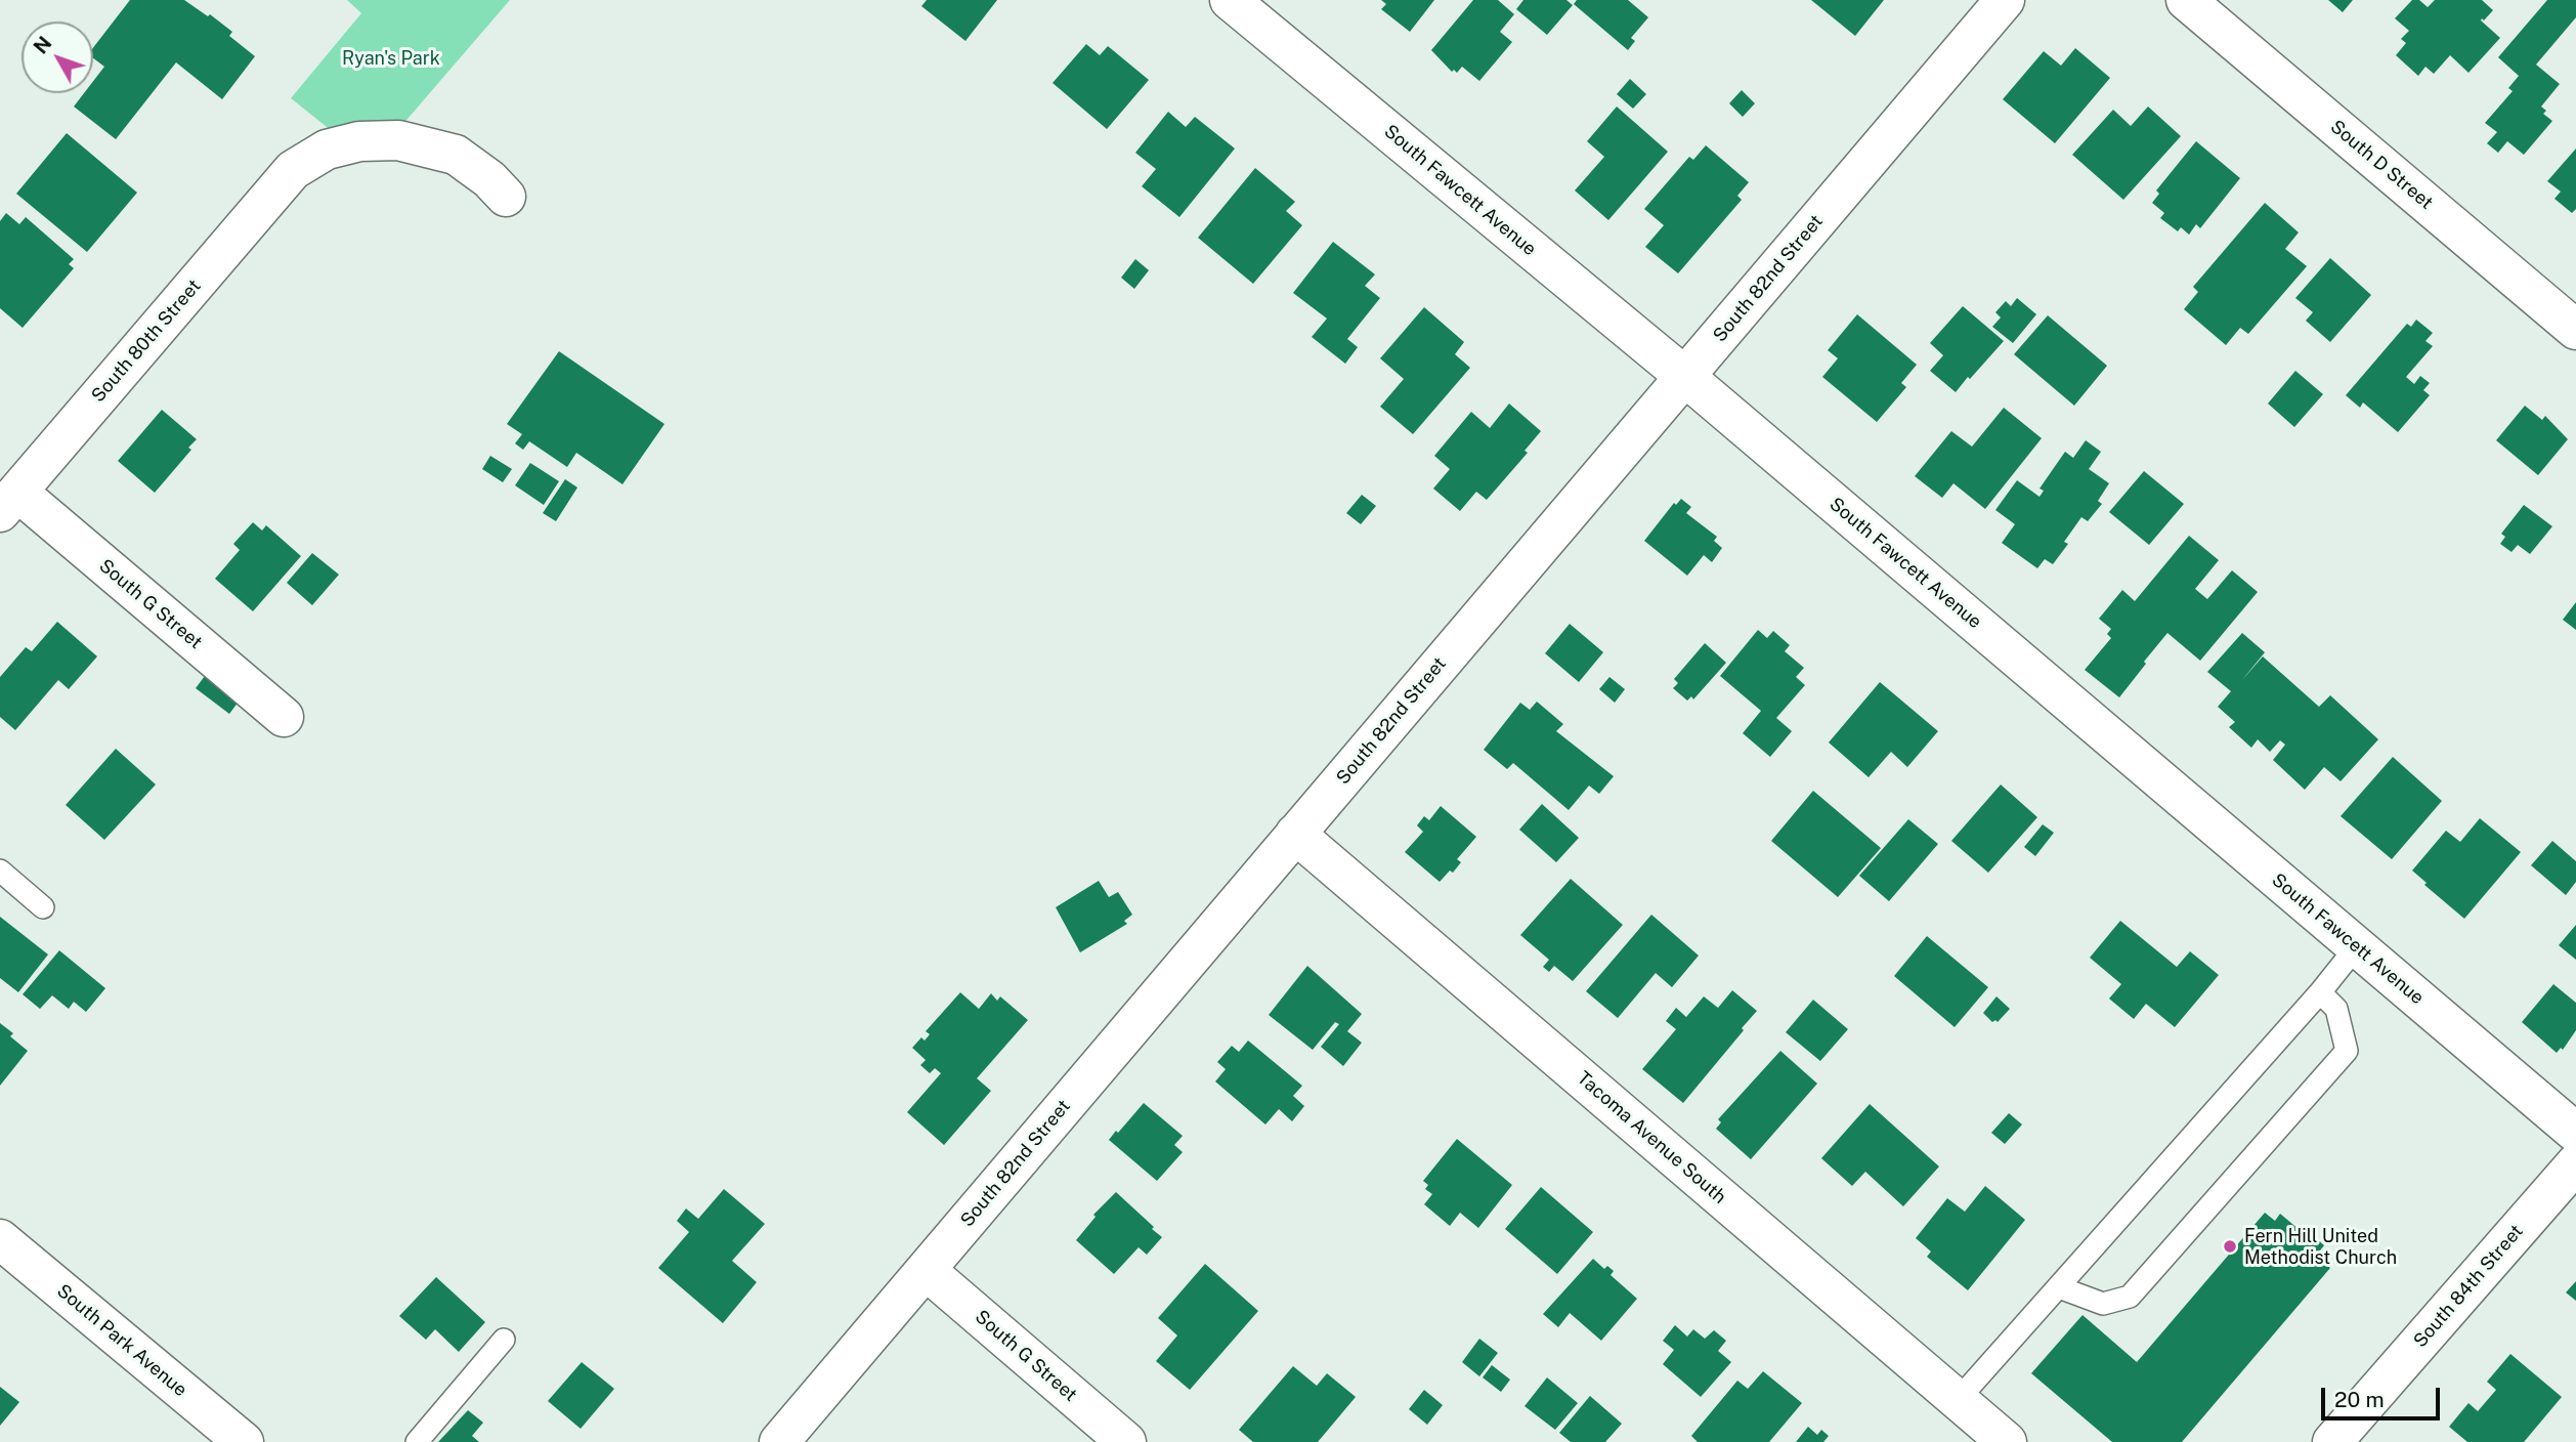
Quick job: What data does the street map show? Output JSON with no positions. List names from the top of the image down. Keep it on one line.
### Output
{"streets":{"street":["South D Street","South Fawcett Avenue","South 82nd Street","South 80th Street","South G Street","Tacoma Avenue South","South 84th Street","South Park Avenue"]},"crossings":[["South Fawcett Avenue","South 82nd Street"],["South 82nd Street","South G Street"],["South 82nd Street","Tacoma Avenue South"],["South 80th Street","South G Street"]],"parks":["Ryan's Park"],"places":["Fern Hill United Methodist Church"],"scale_bar":"20 m","north":"top left"}
